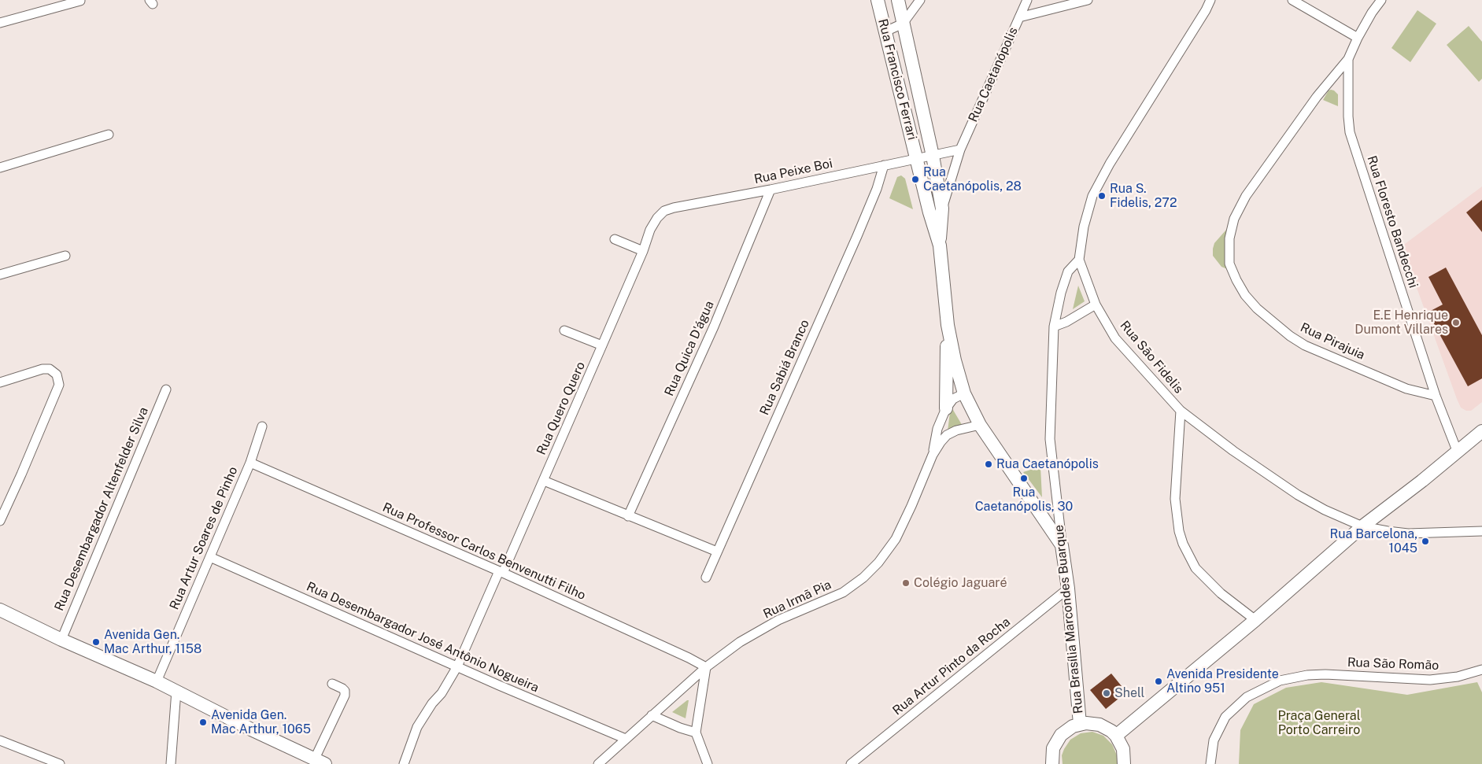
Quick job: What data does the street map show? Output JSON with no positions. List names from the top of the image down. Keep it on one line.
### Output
{"streets":{"main road":["Rua Caetanópolis","Rua Francisco Ferrari","Rua Brasília Marcondes Buarque"],"street":["Rua Peixe Boi","Rua Floresto Bandecchi","Rua Pirajuia","Rua Quica D'água","Rua São Fidelis","Rua Sabiá Branco","Rua Quero Quero","Rua Desembargador Altenfelder Silva","Rua Artur Soares de Pinho","Rua Professor Carlos Benvenutti Filho","Rua Irmã Pia","Rua Desembargador José Antônio Nogueira","Rua São Romão","Rua Artur Pinto da Rocha"]},"crossings":[["Rua Caetanópolis","Rua Francisco Ferrari"],["Rua Caetanópolis","Rua Peixe Boi"],["Rua Caetanópolis","Rua Irmã Pia"],["Rua Caetanópolis","Rua Brasília Marcondes Buarque"],["Rua Francisco Ferrari","Rua Peixe Boi"],["Rua Peixe Boi","Rua Quica D'água"],["Rua Peixe Boi","Rua Sabiá Branco"],["Rua Peixe Boi","Rua Quero Quero"],["Rua Floresto Bandecchi","Rua Pirajuia"],["Rua São Fidelis","Rua Brasília Marcondes Buarque"],["Rua Quero Quero","Rua Professor Carlos Benvenutti Filho"],["Rua Quero Quero","Rua Desembargador José Antônio Nogueira"],["Rua Artur Soares de Pinho","Rua Professor Carlos Benvenutti Filho"],["Rua Artur Soares de Pinho","Rua Desembargador José Antônio Nogueira"],["Rua Professor Carlos Benvenutti Filho","Rua Irmã Pia"],["Rua Irmã Pia","Rua Desembargador José Antônio Nogueira"],["Rua Brasília Marcondes Buarque","Rua Artur Pinto da Rocha"]],"parks":["Praça General Porto Carreiro"],"places":["Rua Caetanópolis, 28","Rua S. Fidelis, 272","E.E Henrique Dumont Villares","Rua Caetanópolis","Rua Caetanópolis, 30","Rua Barcelona, 1045","Colégio Jaguaré","Avenida Gen. Mac Arthur, 1158","Avenida Presidente Altino 951","Shell","Avenida Gen. Mac Arthur, 1065"]}
